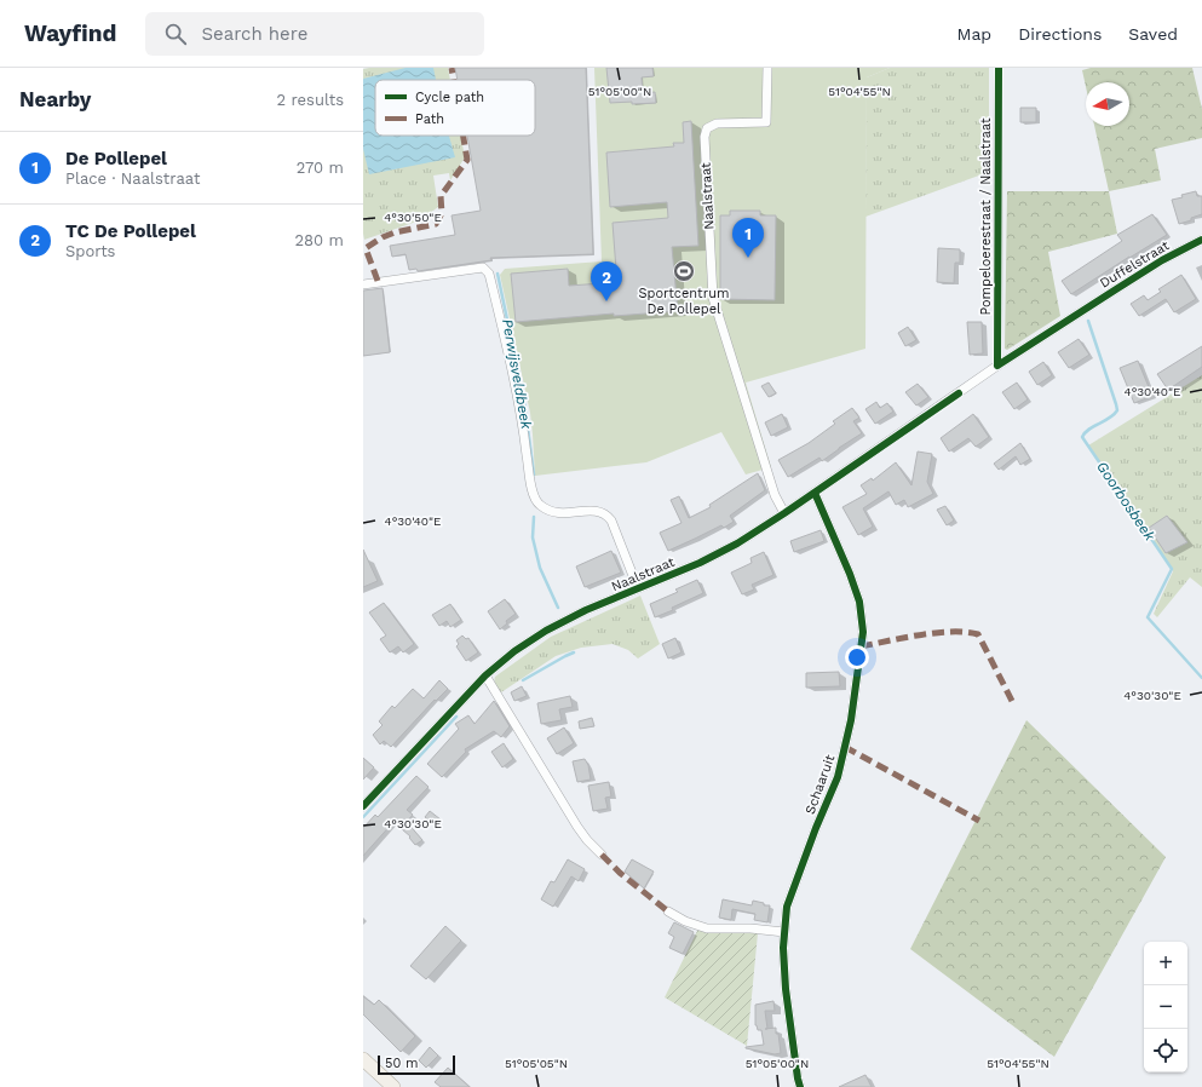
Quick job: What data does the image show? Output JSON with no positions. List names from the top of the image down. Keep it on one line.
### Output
{"streets":{"street":["Naalstraat","Pompeloerestraat / Naalstraat","Duffelstraat","Schaaruit"]},"crossings":[["Naalstraat","Pompeloerestraat / Naalstraat"],["Naalstraat","Duffelstraat"],["Naalstraat","Schaaruit"],["Pompeloerestraat / Naalstraat","Duffelstraat"]],"water":["Perwijsveldbeek","Goorbosbeek"],"places":{"sports":["Sportcentrum De Pollepel"]},"legend":["Cycle path","Path"],"scale_bar":"50 m","north":"left","page":{"header":"Wayfind","search":"Search here","nav":["Map","Directions","Saved"],"heading":["Nearby","2 results"],"list":[{"mark":"1","name":"De Pollepel","note":"Place · Naalstraat","value":"270 m"},{"mark":"2","name":"TC De Pollepel","note":"Sports","value":"280 m"}],"pins":["1","2"],"map_buttons":["+","−"],"scale":"50 m"},"coordinates":["51°05'00\"N","51°04'55\"N","4°30'50\"E","4°30'40\"E","4°30'30\"E","51°05'05\"N"]}
